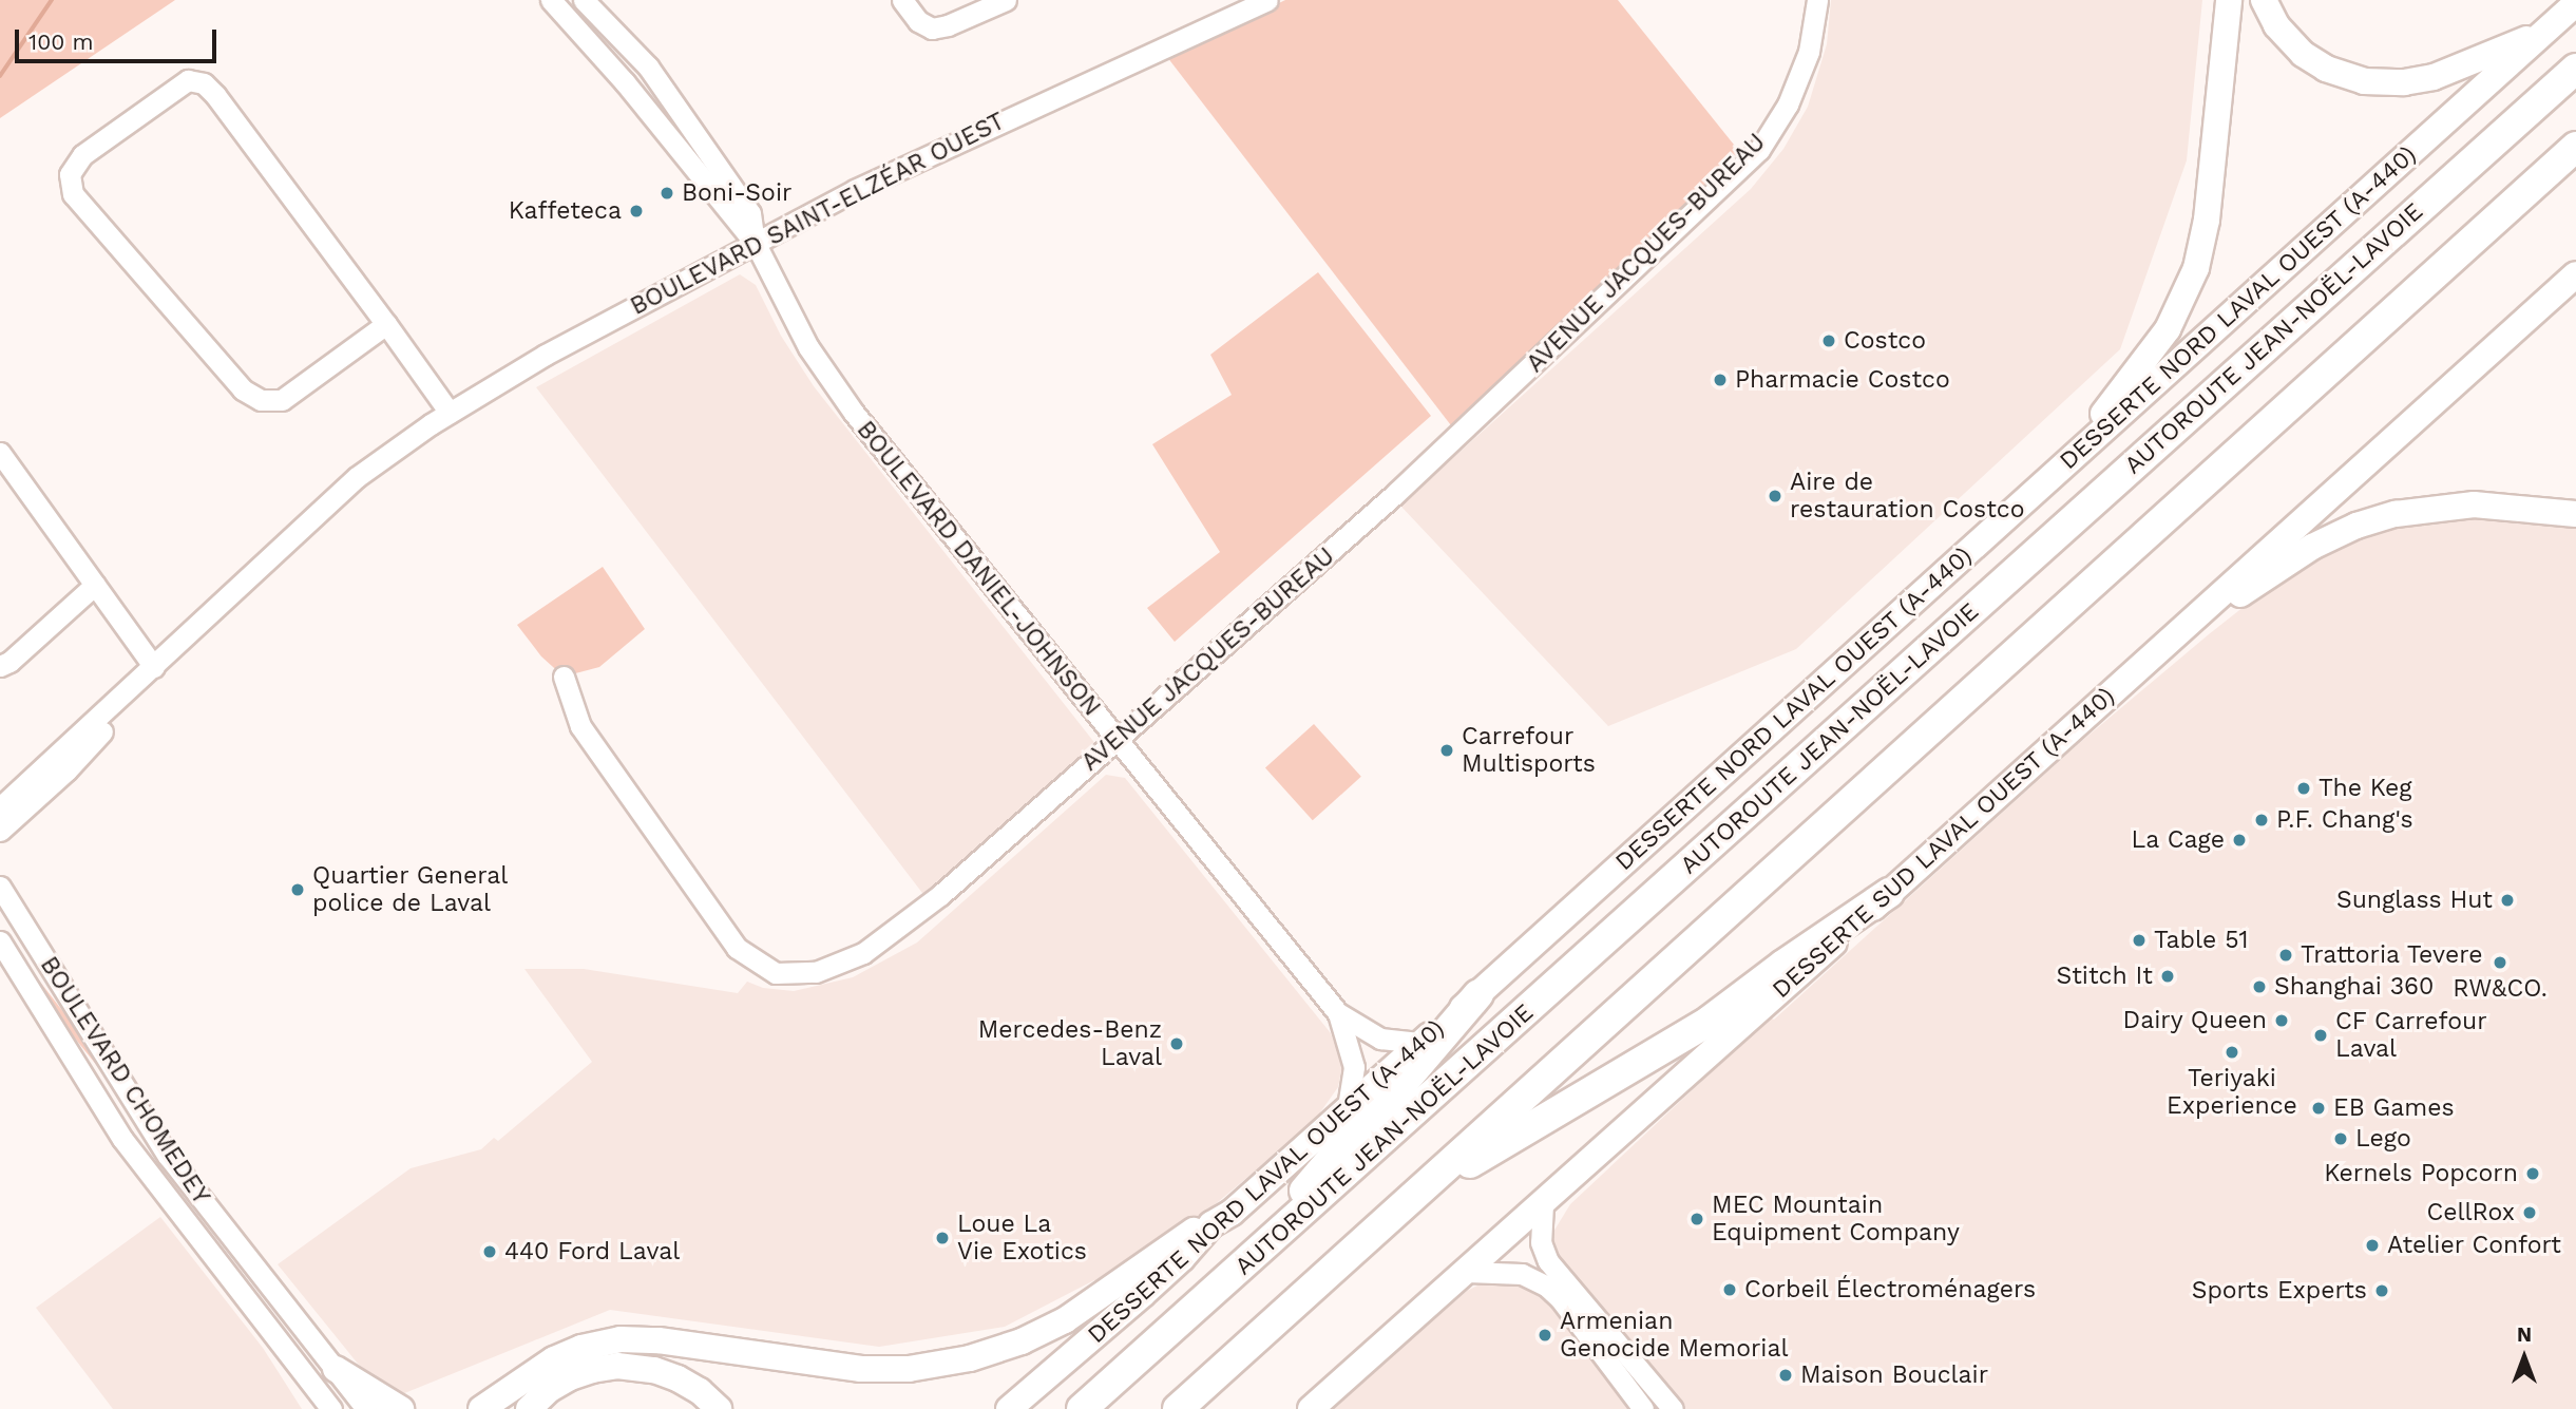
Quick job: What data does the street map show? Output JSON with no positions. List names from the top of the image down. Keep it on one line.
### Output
{"streets":{"highway":["AUTOROUTE JEAN-NOËL-LAVOIE"],"main road":["DESSERTE NORD LAVAL OUEST (A-440)","DESSERTE SUD LAVAL OUEST (A-440)"],"street":["BOULEVARD SAINT-ELZÉAR OUEST","AVENUE JACQUES-BUREAU","BOULEVARD DANIEL-JOHNSON","BOULEVARD CHOMEDEY"]},"crossings":[["BOULEVARD SAINT-ELZÉAR OUEST","BOULEVARD DANIEL-JOHNSON"],["AVENUE JACQUES-BUREAU","BOULEVARD DANIEL-JOHNSON"],["DESSERTE NORD LAVAL OUEST (A-440)","BOULEVARD DANIEL-JOHNSON"]],"places":["Boni-Soir","Kaffeteca","Costco","Pharmacie Costco","Aire de restauration Costco","Carrefour Multisports","The Keg","P.F. Chang's","La Cage","Quartier General police de Laval","Sunglass Hut","Table 51","Trattoria Tevere","RW&CO.","Stitch It","Shanghai 360","Dairy Queen","CF Carrefour Laval","Mercedes-Benz Laval","Teriyaki Experience","EB Games","Lego","Kernels Popcorn","CellRox","MEC Mountain Equipment Company","Loue La Vie Exotics","Atelier Confort","440 Ford Laval","Corbeil Électroménagers","Sports Experts","Armenian Genocide Memorial","Maison Bouclair"],"scale_bar":"100 m","north":"top"}
